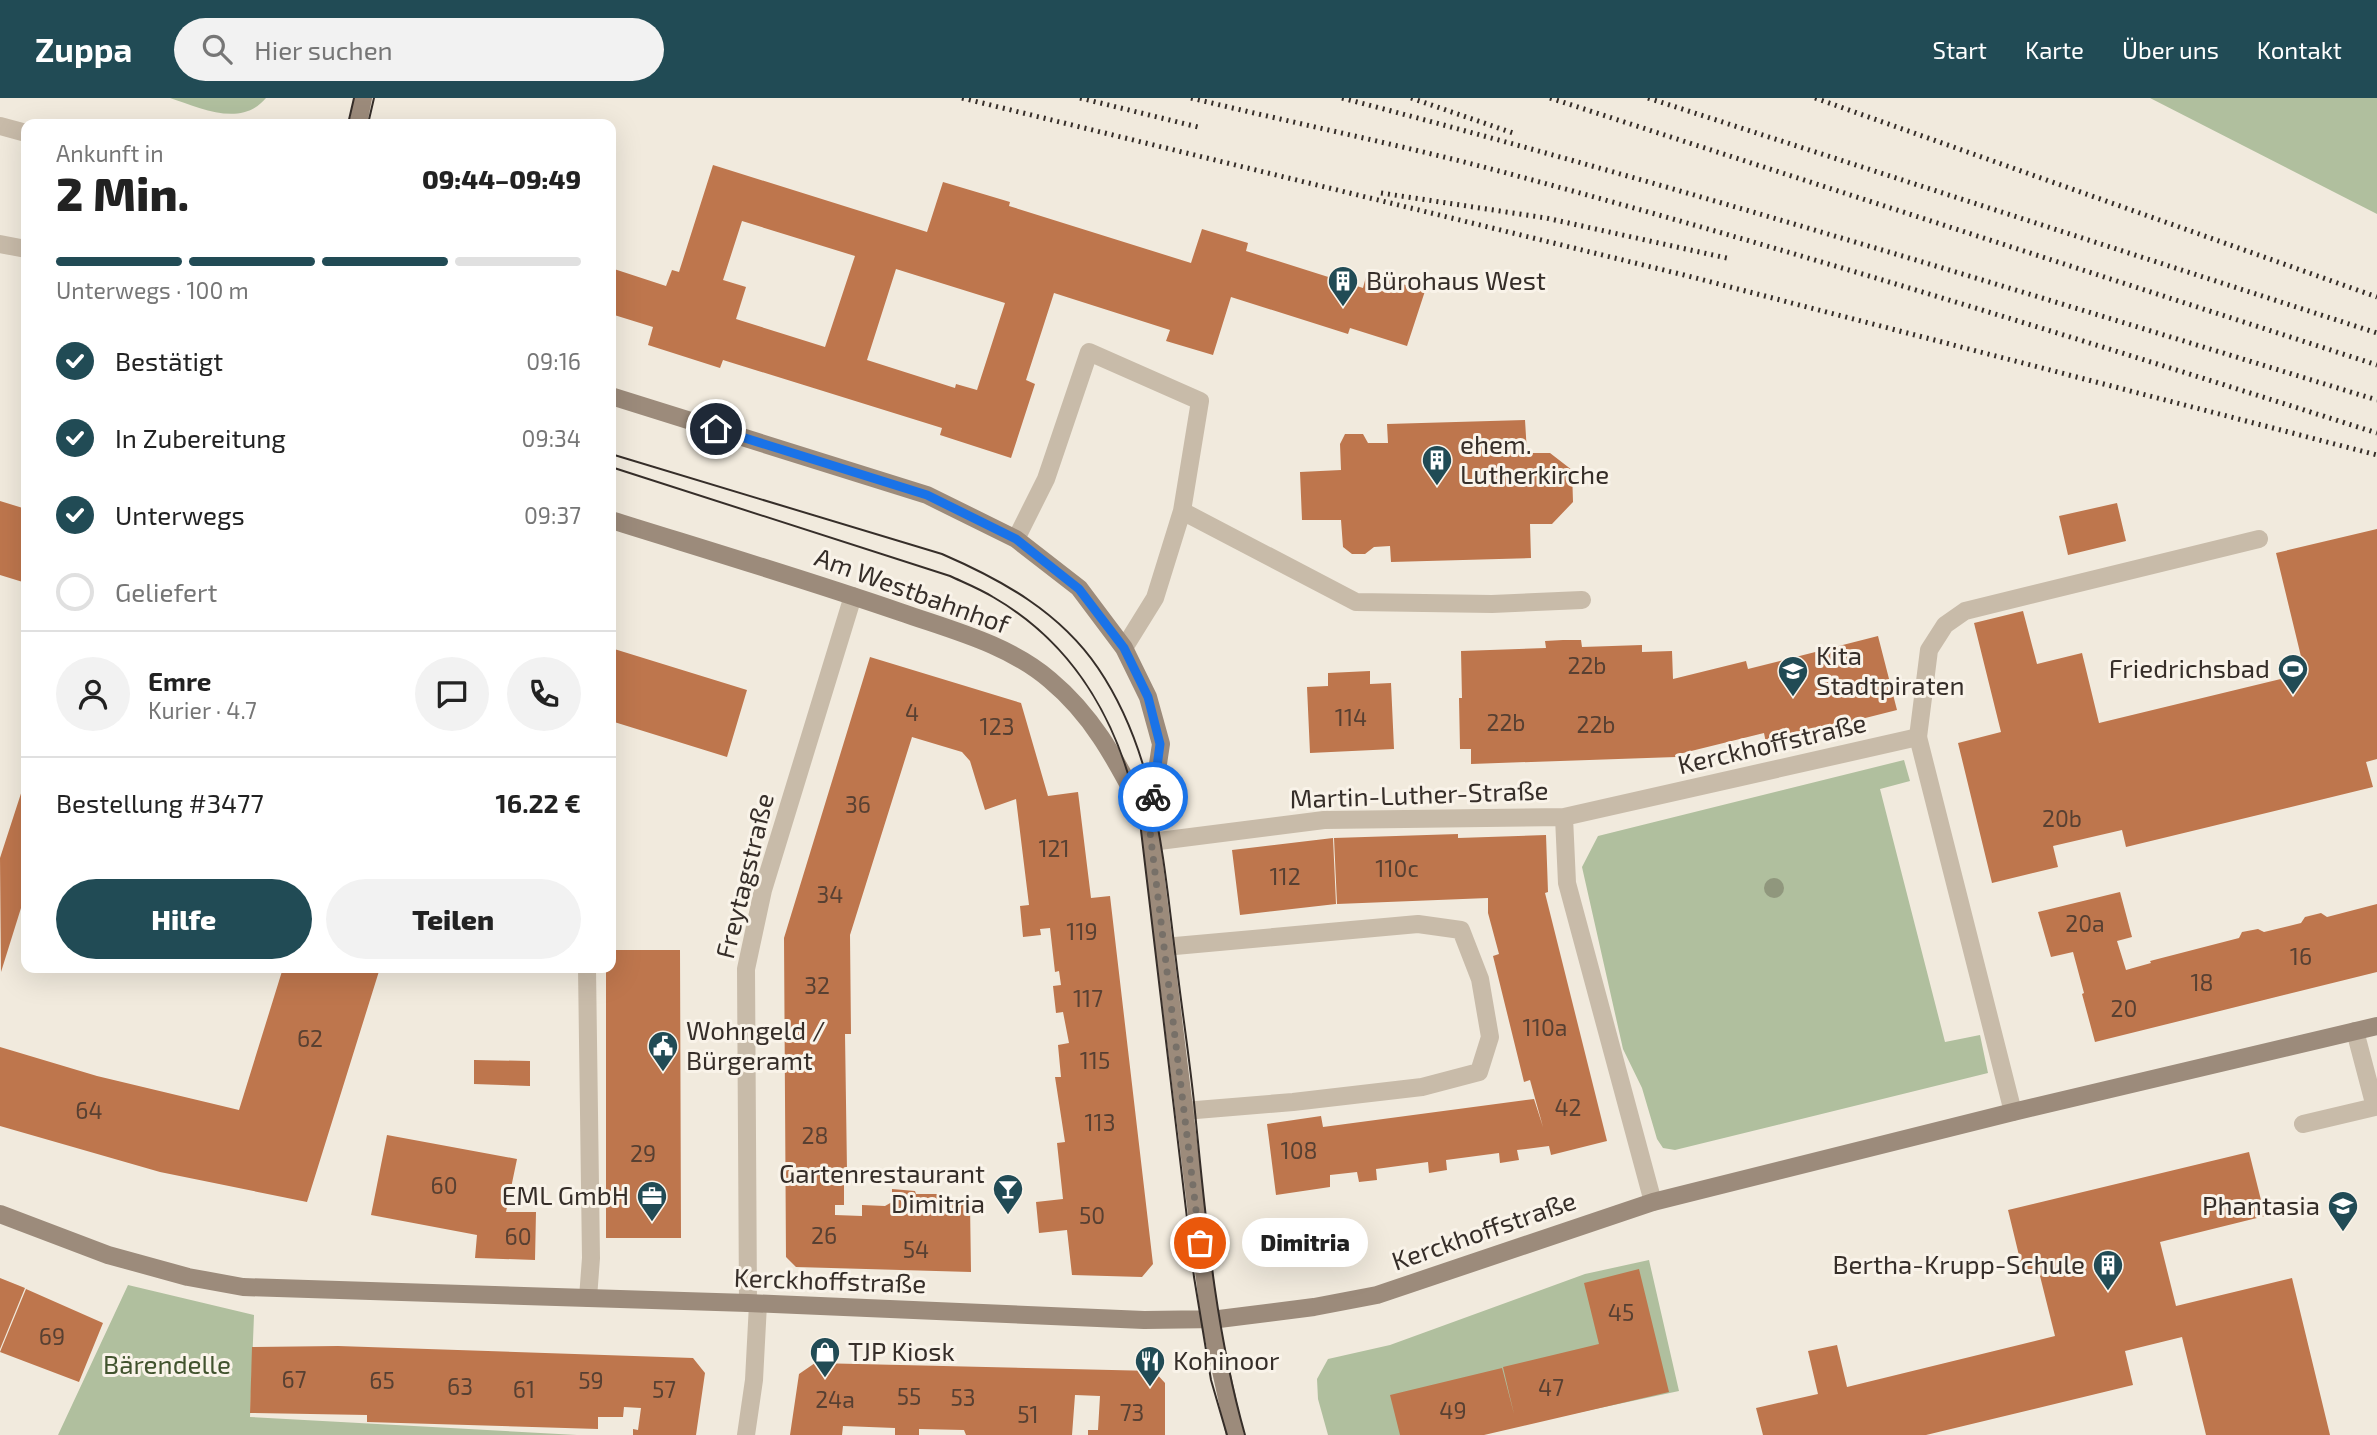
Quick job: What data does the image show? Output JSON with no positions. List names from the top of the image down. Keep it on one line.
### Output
{"streets":{"street":["Am Westbahnhof","Kerckhoffstraße","Martin-Luther-Straße","Freytagstraße"]},"crossings":[["Am Westbahnhof","Freytagstraße"],["Kerckhoffstraße","Martin-Luther-Straße"],["Kerckhoffstraße","Freytagstraße"]],"parks":["Bärendelle"],"places":{"building":["Bürohaus West","ehem. Lutherkirche","Bertha-Krupp-Schule"],"sports":["Friedrichsbad"],"school or university":["Kita Stadtpiraten","Phantasia"],"public building":["Wohngeld / Bürgeramt"],"bar":["Gartenrestaurant Dimitria"],"office":["EML GmbH"],"other":["Dimitria"],"shop":["TJP Kiosk"],"restaurant":["Kohinoor"]},"house_numbers":["22b","4","114","22b","22b","123","36","20b","121","110c","112","34","20a","119","16","18","32","117","20","110a","62","115","42","64","113","28","108","29","60","50","26","60","54","45","69","67","65","59","63","47","61","57","55","53","24a","49","73","51"],"page":{"header":"Zuppa","search":"Hier suchen","nav":["Start","Karte","Über uns","Kontakt"],"heading":["2 Min.","Ankunft in","09:44–09:49"],"panel":["Emre","Kurier · 4.7","Bestellung #3477","16.22 €"],"bar":"Unterwegs · 100 m","list":[["Bestätigt","09:16"],["In Zubereitung","09:34"],["Unterwegs","09:37"],"Geliefert"],"buttons":["Hilfe","Teilen"],"bubble":"Dimitria"}}
